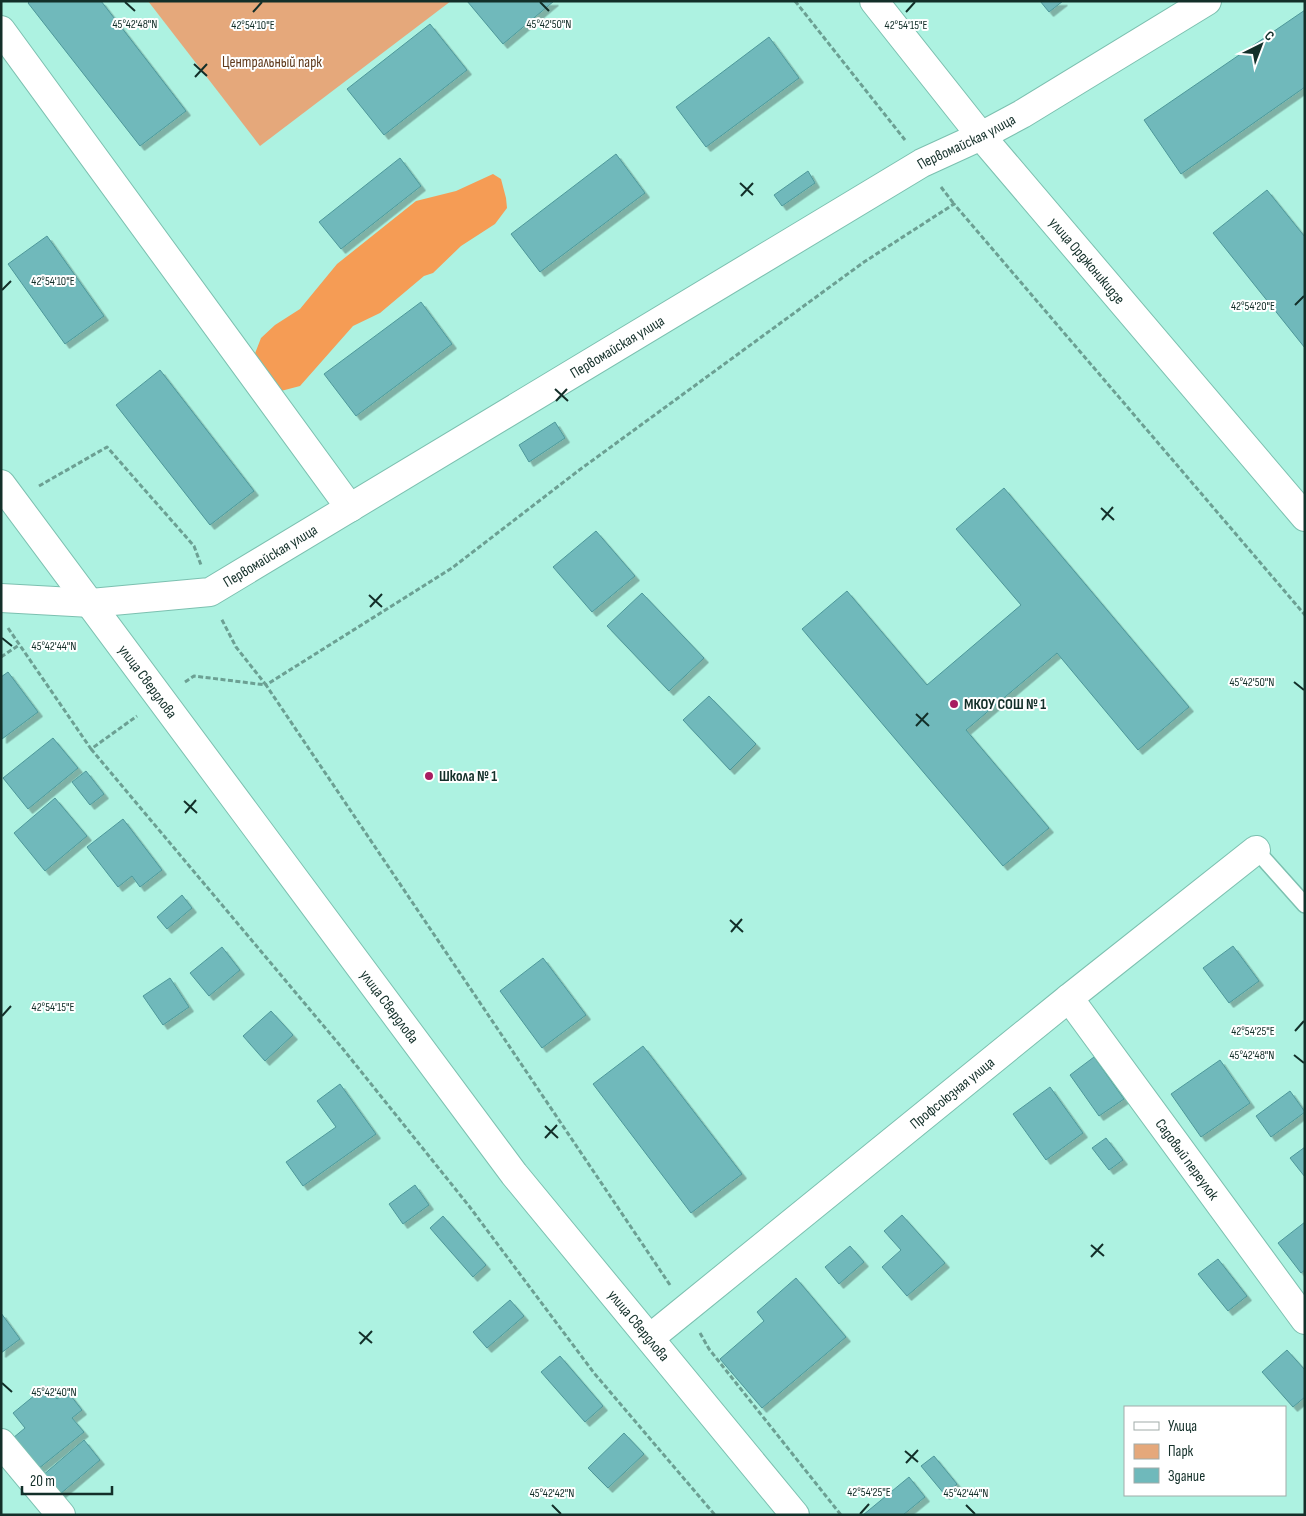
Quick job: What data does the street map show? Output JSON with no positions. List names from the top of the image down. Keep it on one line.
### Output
{"streets":{"street":["Первомайская улица","улица Орджоникидзе","улица Свердлова","Профсоюзная улица","Садовый переулок"]},"crossings":[["Первомайская улица","улица Орджоникидзе"],["Первомайская улица","улица Свердлова"],["улица Свердлова","Профсоюзная улица"],["Профсоюзная улица","Садовый переулок"]],"parks":["Центральный парк"],"places":["МКОУ СОШ № 1","Школа № 1"],"legend":["Улица","Парк","Здание"],"scale_bar":"20 m","north":"top right","coordinates":["45°42'48\"N","45°42'50\"N","42°54'10\"E","42°54'15\"E","42°54'20\"E","45°42'44\"N","42°54'25\"E","45°42'40\"N","45°42'42\"N"]}
